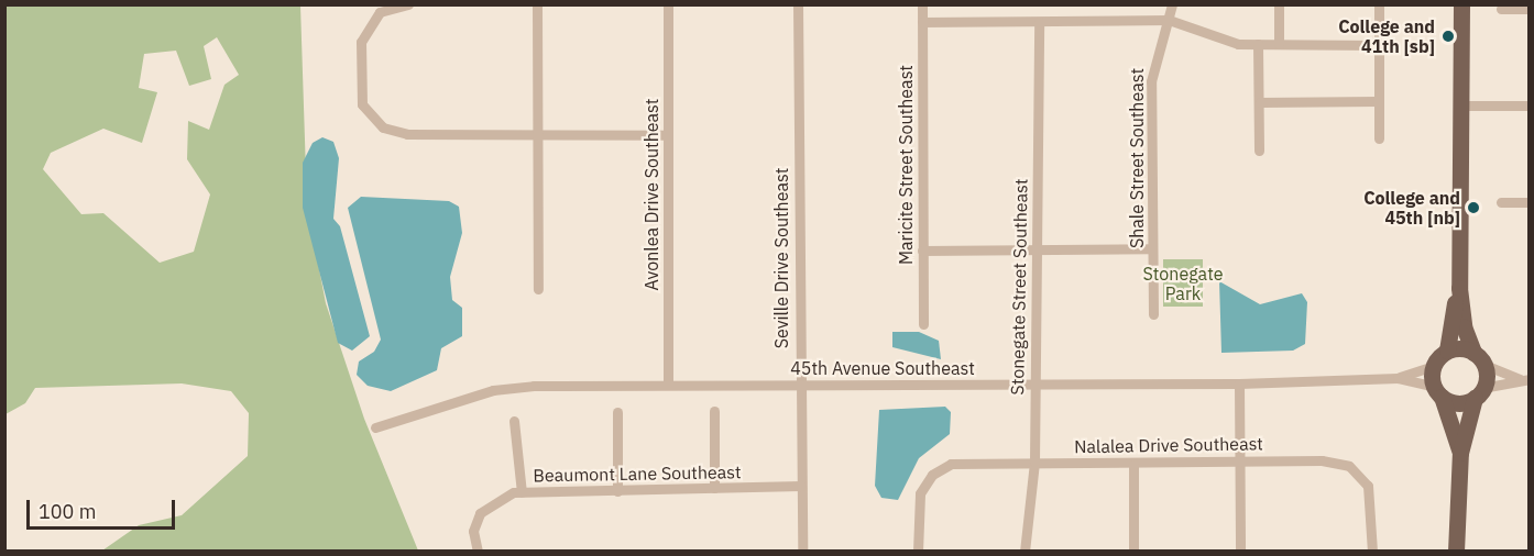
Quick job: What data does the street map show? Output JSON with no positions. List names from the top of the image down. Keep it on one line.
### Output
{"streets":{"street":["Shale Street Southeast","Maricite Street Southeast","Avonlea Drive Southeast","Seville Drive Southeast","Stonegate Street Southeast","45th Avenue Southeast","Nalalea Drive Southeast","Beaumont Lane Southeast"]},"crossings":[["Avonlea Drive Southeast","45th Avenue Southeast"],["Seville Drive Southeast","45th Avenue Southeast"],["Seville Drive Southeast","Beaumont Lane Southeast"],["Stonegate Street Southeast","45th Avenue Southeast"],["Stonegate Street Southeast","Nalalea Drive Southeast"]],"parks":["Stonegate Park"],"places":["College and 41th [sb]","College and 45th [nb]"],"scale_bar":"100 m"}
